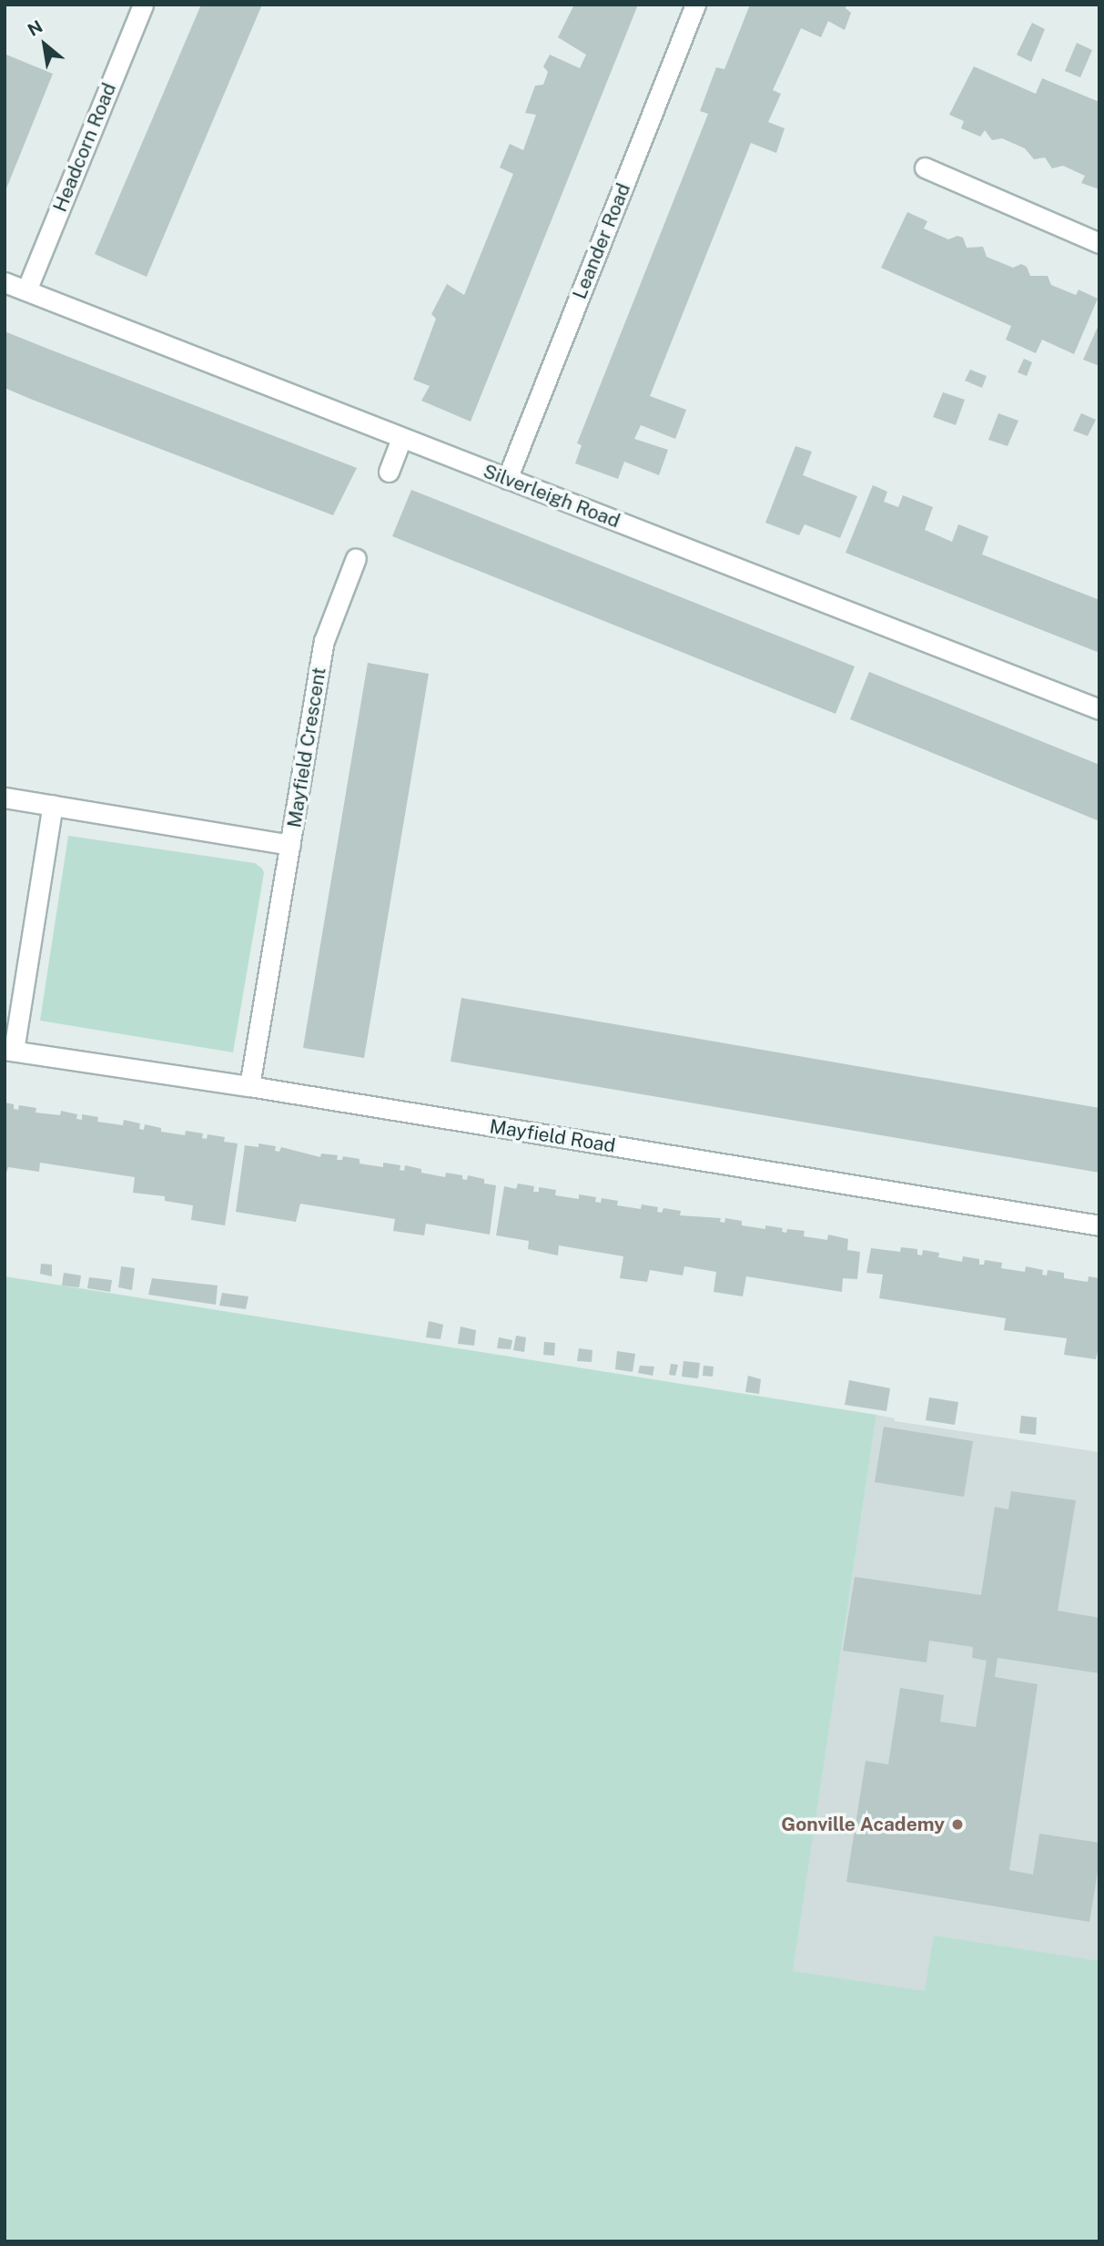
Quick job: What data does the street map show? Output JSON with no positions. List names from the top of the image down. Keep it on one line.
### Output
{"streets":{"street":["Headcorn Road","Leander Road","Silverleigh Road","Mayfield Crescent","Mayfield Road"]},"crossings":[["Headcorn Road","Silverleigh Road"],["Leander Road","Silverleigh Road"]],"places":["Gonville Academy"],"north":"top left"}
